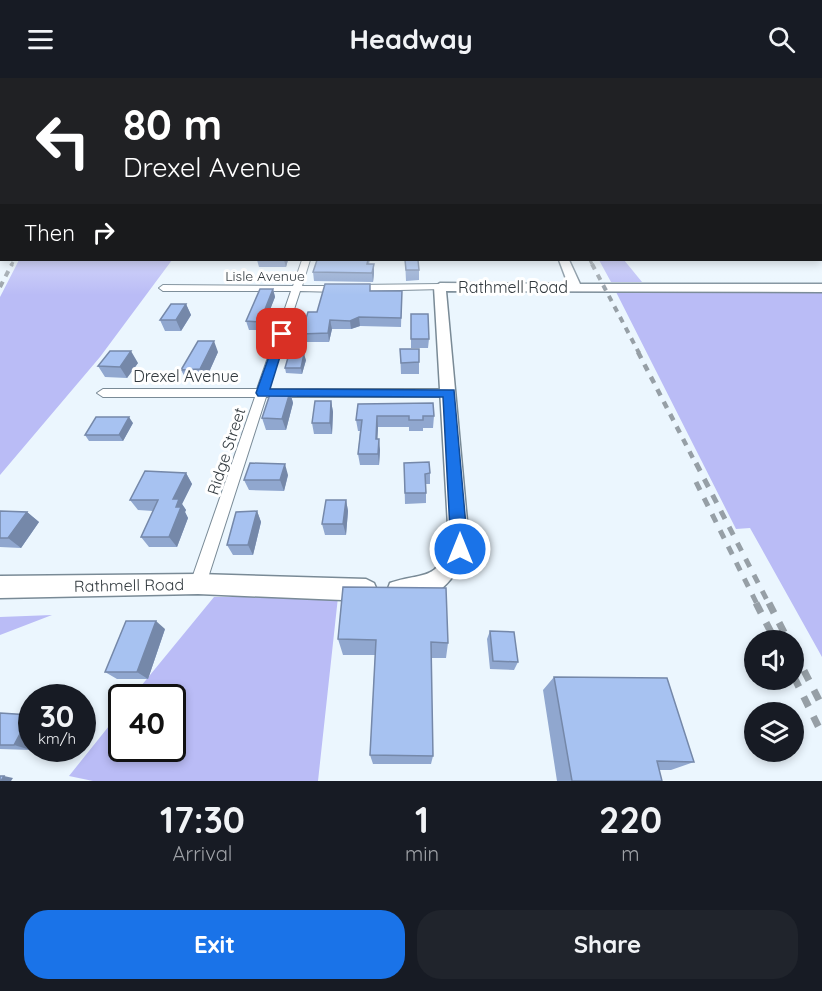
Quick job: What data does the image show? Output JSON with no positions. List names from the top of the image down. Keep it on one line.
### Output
{"streets":{"street":["Lisle Avenue","Rathmell Road","Drexel Avenue","Ridge Street"]},"crossings":[["Lisle Avenue","Rathmell Road"],["Lisle Avenue","Ridge Street"],["Rathmell Road","Drexel Avenue"],["Rathmell Road","Ridge Street"],["Drexel Avenue","Ridge Street"]],"page":{"header":"Headway","turn":["80 m","Drexel Avenue"],"then":"Then","speed":"30 km/h","limit":"40","eta":["17:30","Arrival","1","min","220","m"],"buttons":["Exit","Share"]}}
